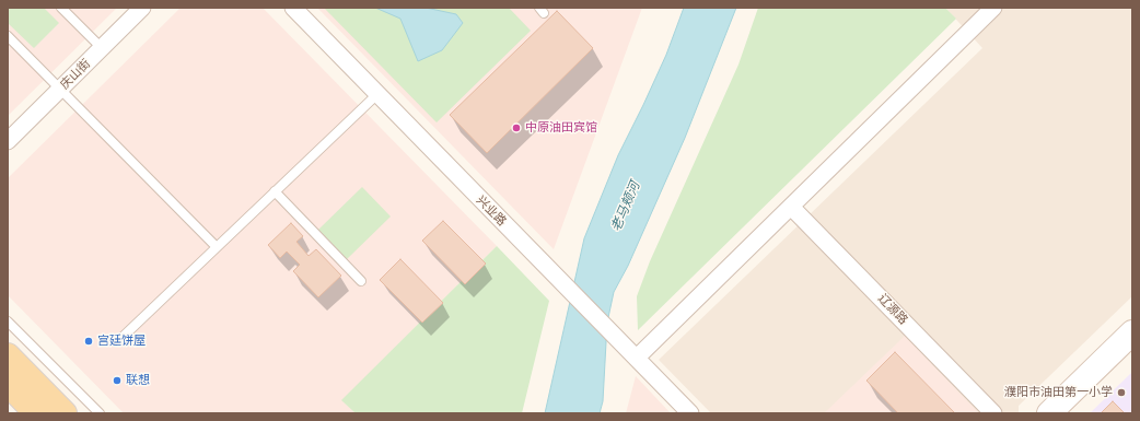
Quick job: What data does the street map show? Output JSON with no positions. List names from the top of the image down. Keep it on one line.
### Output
{"streets":{"street":["庆山街","兴业路","辽源路"]},"water":["老马颊河"],"places":["中原油田宾馆","宫廷饼屋","联想","濮阳市油田第一小学"]}
